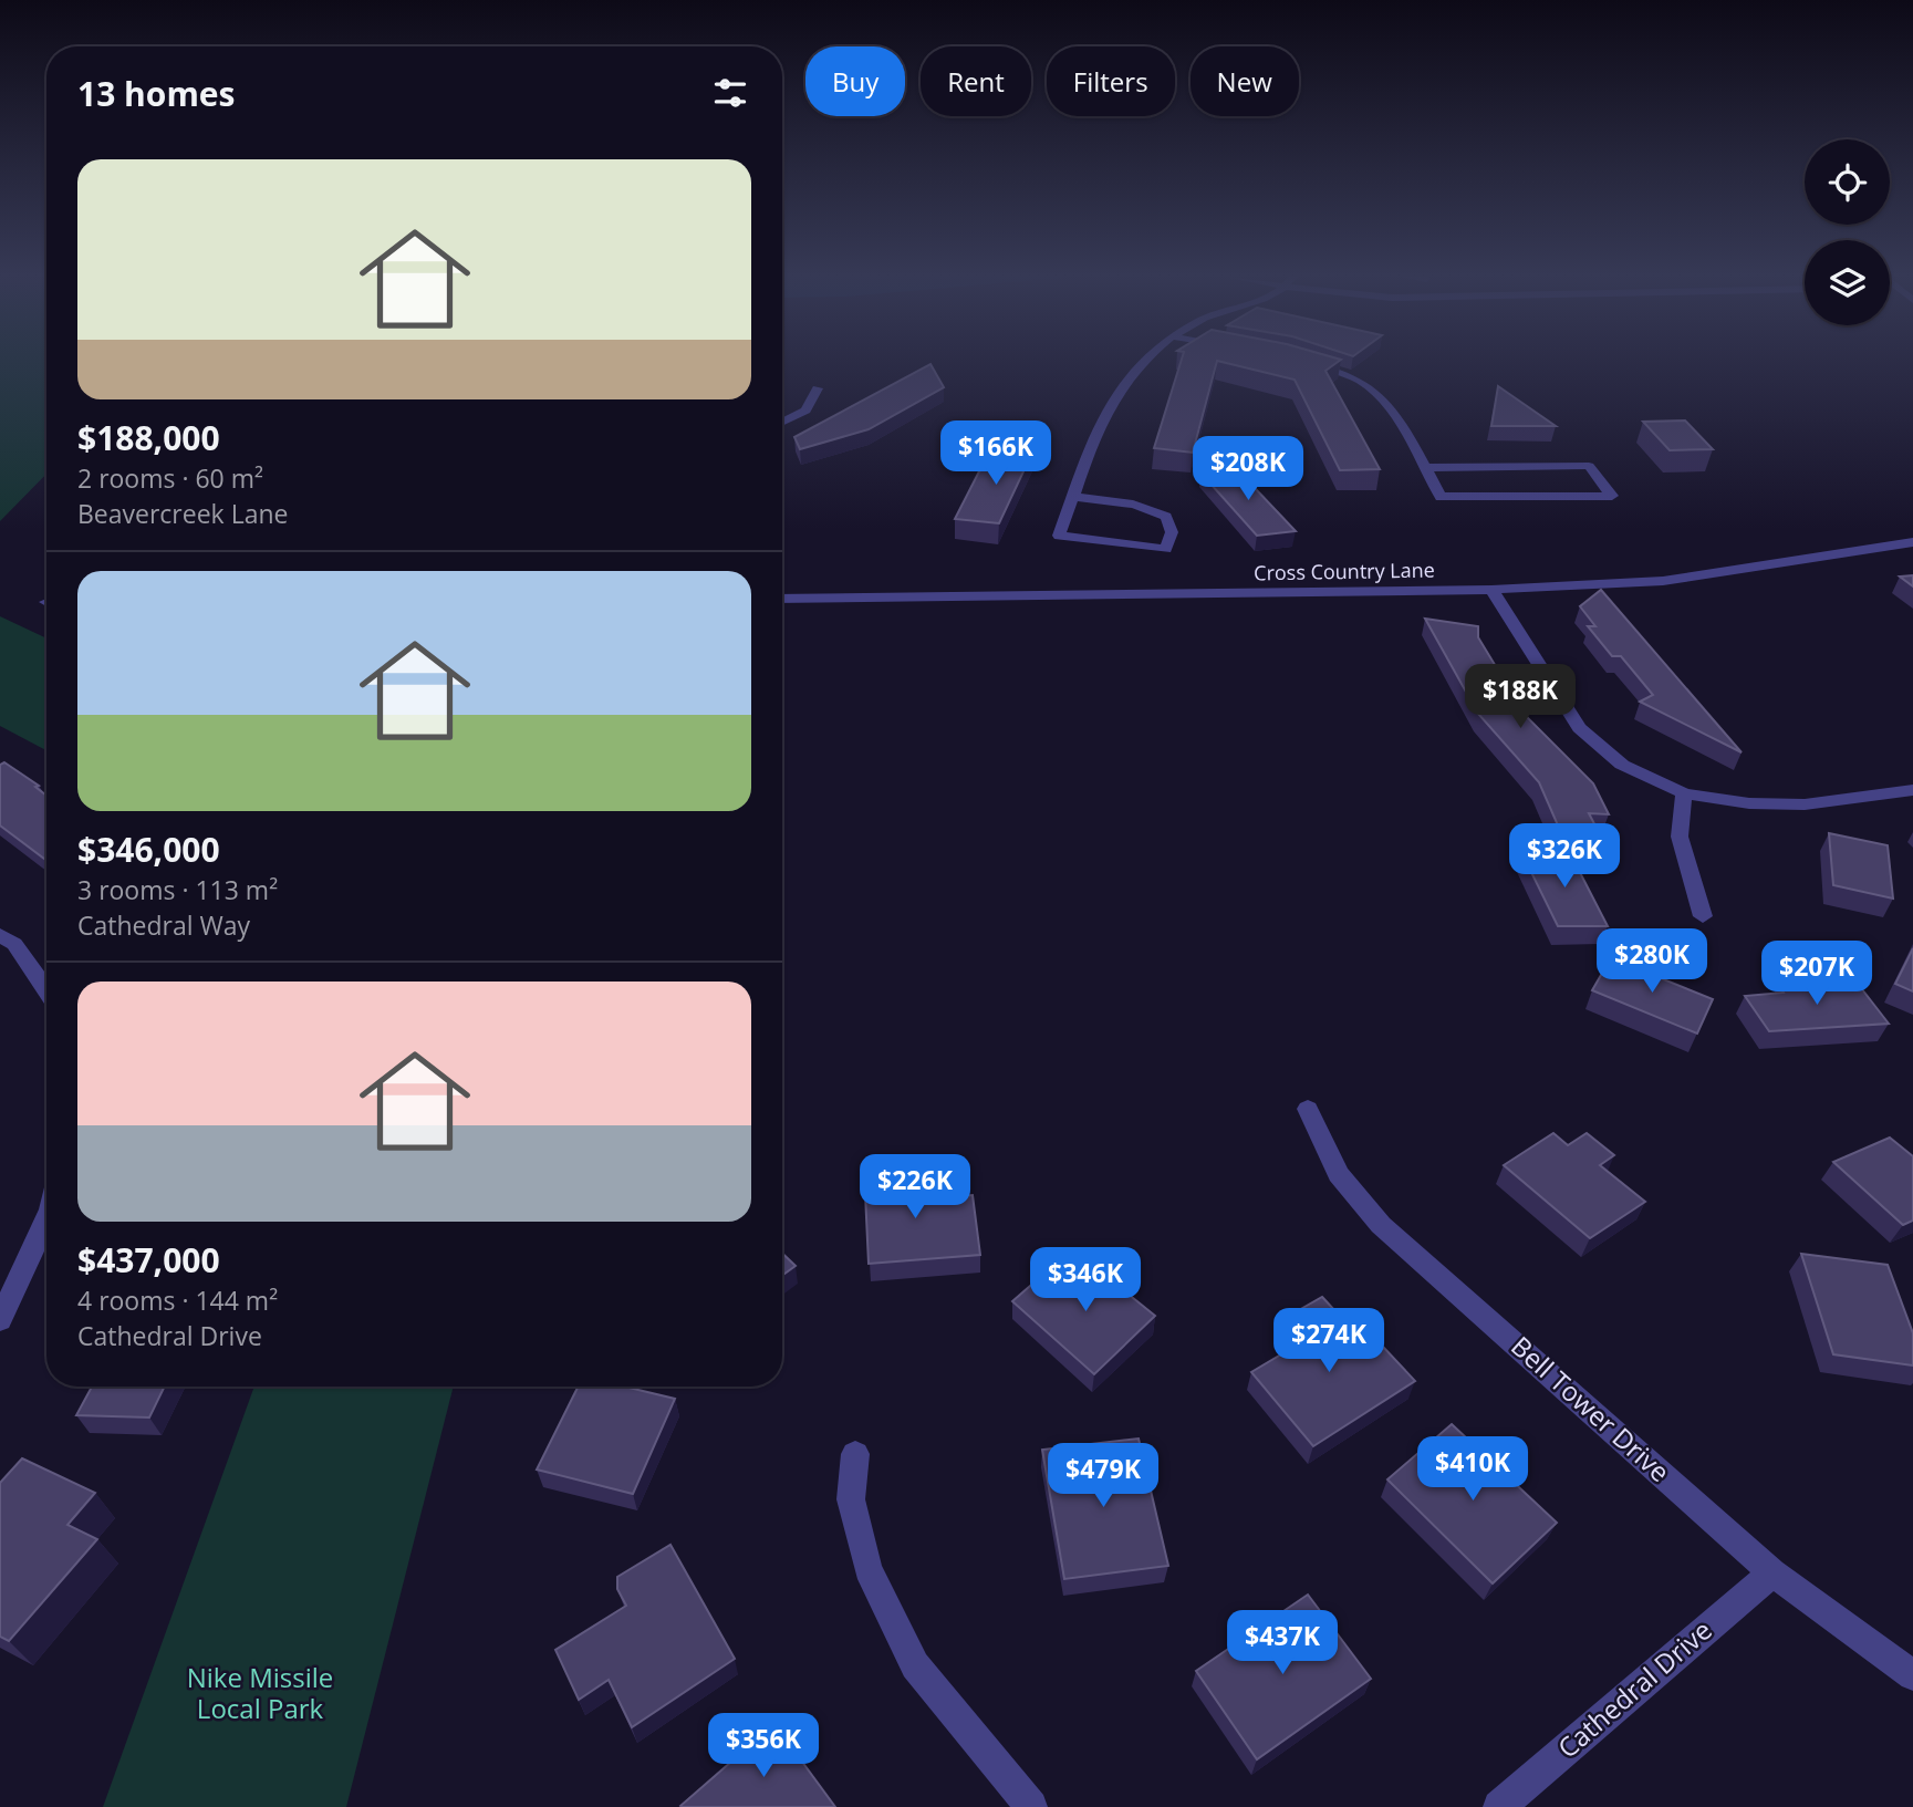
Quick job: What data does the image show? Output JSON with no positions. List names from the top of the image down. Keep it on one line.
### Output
{"streets":{"street":["Cross Country Lane","Bell Tower Drive","Cathedral Drive"]},"crossings":[["Bell Tower Drive","Cathedral Drive"]],"parks":["Nike Missile Local Park"],"page":{"chip":["Buy","Rent","Filters","New"],"heading":"13 homes","list":[{"name":"$188,000","note":"2 rooms · 60 m² · Beavercreek Lane"},{"name":"$346,000","note":"3 rooms · 113 m² · Cathedral Way"},{"name":"$437,000","note":"4 rooms · 144 m² · Cathedral Drive"}],"price":["$166K","$208K","$188K","$326K","$280K","$207K","$226K","$346K","$274K","$410K","$479K","$437K","$356K"]}}
